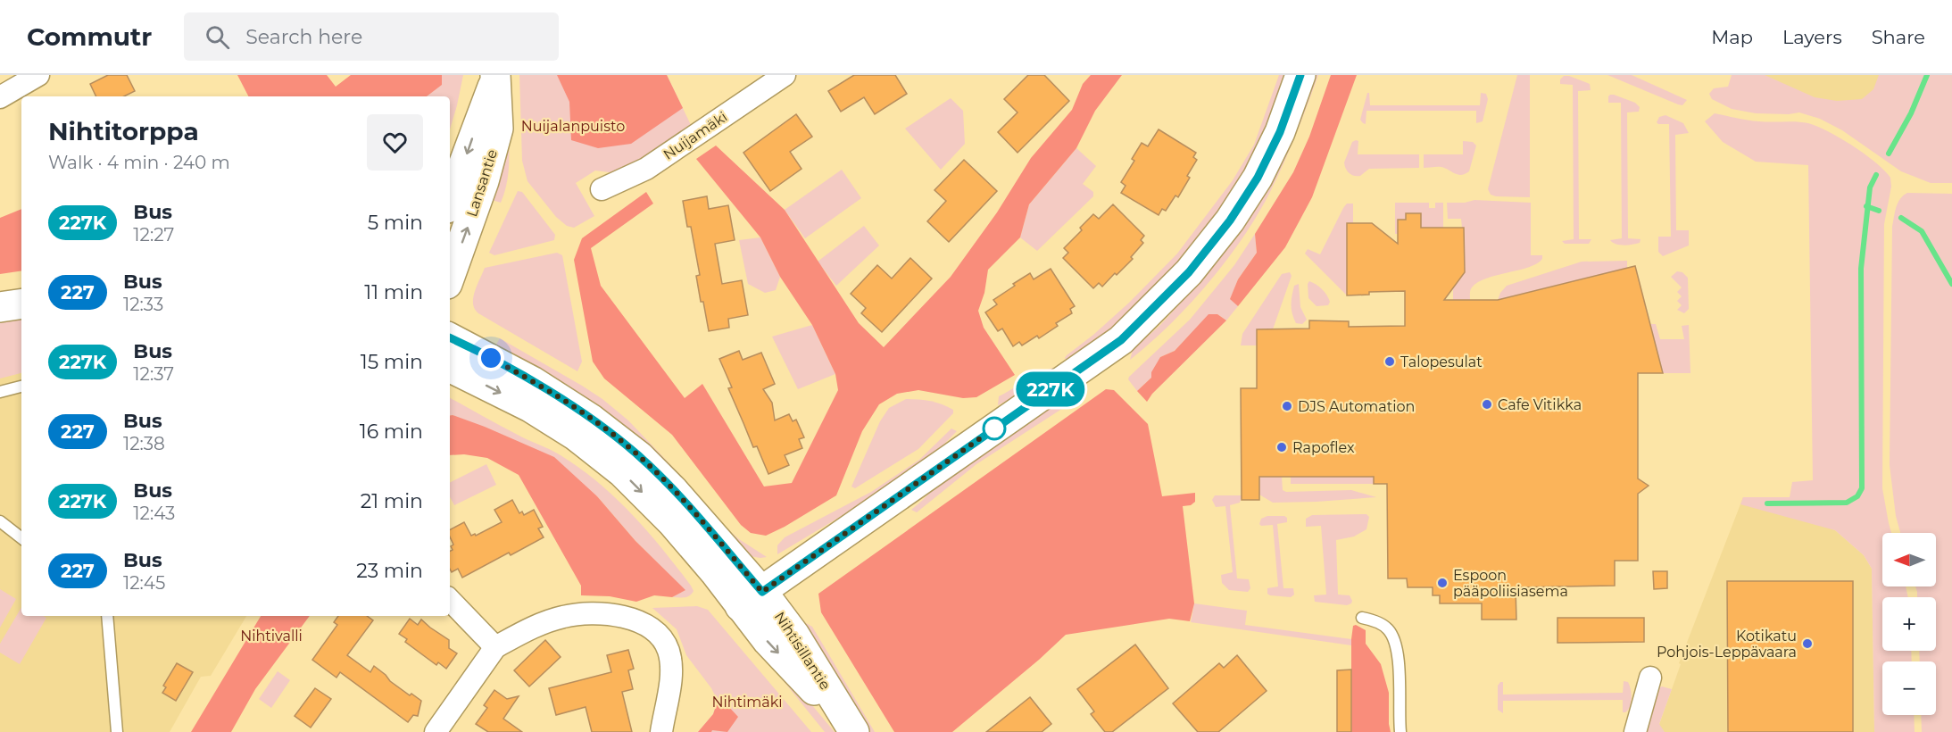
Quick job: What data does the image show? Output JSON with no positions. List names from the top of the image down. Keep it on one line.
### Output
{"streets":{"street":["Nuijamäki","Lansantie","Nihtisillantie"]},"parks":["Nuijalanpuisto","Nihtivalli","Nihtimäki"],"places":["Talopesulat","Cafe Vitikka","DJS Automation","Rapoflex","Espoon pääpoliisiasema","Kotikatu Pohjois-Leppävaara"],"lines":["bus line 227K"],"north":"left","page":{"header":"Commutr","search":"Search here","nav":["Map","Layers","Share"],"on_map":"227K","heading":["Nihtitorppa","Walk · 4 min · 240 m"],"list":[{"mark":"227K","name":"Bus","note":"12:27","value":"5 min"},{"mark":"227","name":"Bus","note":"12:33","value":"11 min"},{"mark":"227K","name":"Bus","note":"12:37","value":"15 min"},{"mark":"227","name":"Bus","note":"12:38","value":"16 min"},{"mark":"227K","name":"Bus","note":"12:43","value":"21 min"},{"mark":"227","name":"Bus","note":"12:45","value":"23 min"}],"map_buttons":["+","−"]}}
